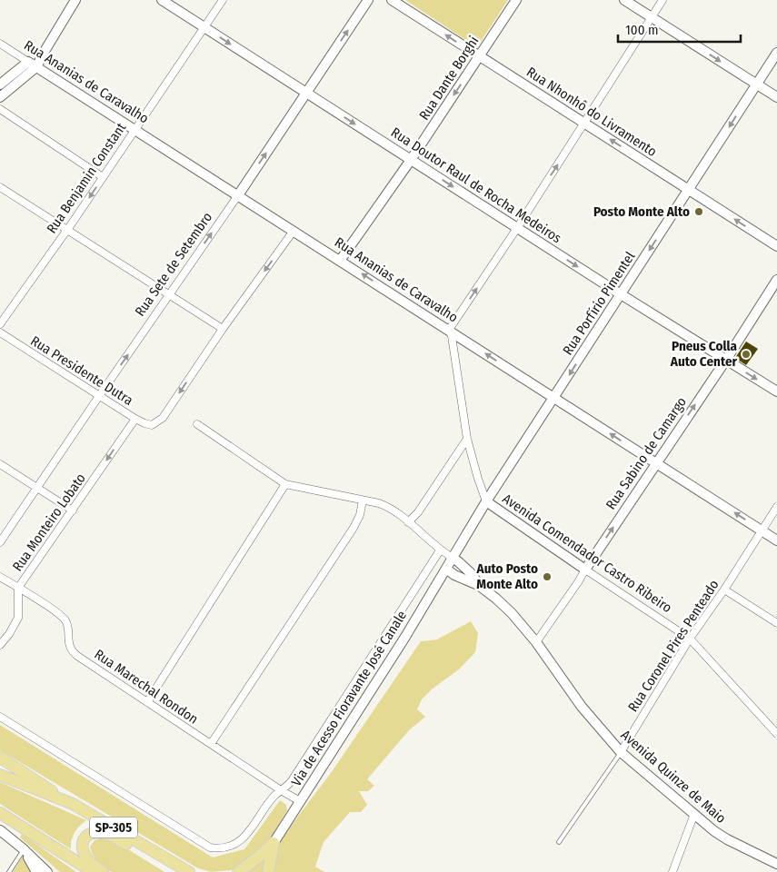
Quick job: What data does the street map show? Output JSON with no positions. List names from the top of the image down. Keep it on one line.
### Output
{"streets":{"main road":["SP-305"],"street":["Rua Dante Borghi","Rua Ananias de Caravalho","Rua Nhonhô do Livramento","Rua Benjamin Constant","Rua Doutor Raul de Rocha Medeiros","Rua Sete de Setembro","Rua Porfírio Pimentel","Rua Presidente Dutra","Rua Sabino de Camargo","Rua Monteiro Lobato","Avenida Comendador Castro Ribeiro","Rua Coronel Pires Penteado","Rua Marechal Rondon","Via de Acesso Fioravante José Canale","Avenida Quinze de Maio"]},"crossings":[["Rua Dante Borghi","Rua Ananias de Caravalho"],["Rua Dante Borghi","Rua Nhonhô do Livramento"],["Rua Dante Borghi","Rua Doutor Raul de Rocha Medeiros"],["Rua Ananias de Caravalho","Rua Benjamin Constant"],["Rua Ananias de Caravalho","Rua Sete de Setembro"],["Rua Ananias de Caravalho","Rua Porfírio Pimentel"],["Rua Ananias de Caravalho","Rua Sabino de Camargo"],["Rua Ananias de Caravalho","Avenida Comendador Castro Ribeiro"],["Rua Ananias de Caravalho","Rua Coronel Pires Penteado"],["Rua Nhonhô do Livramento","Rua Porfírio Pimentel"],["Rua Benjamin Constant","Rua Doutor Raul de Rocha Medeiros"],["Rua Doutor Raul de Rocha Medeiros","Rua Sete de Setembro"],["Rua Doutor Raul de Rocha Medeiros","Rua Porfírio Pimentel"],["Rua Doutor Raul de Rocha Medeiros","Rua Sabino de Camargo"],["Rua Sete de Setembro","Rua Presidente Dutra"],["Rua Porfírio Pimentel","Avenida Comendador Castro Ribeiro"],["Rua Porfírio Pimentel","Via de Acesso Fioravante José Canale"],["Rua Presidente Dutra","Rua Monteiro Lobato"],["Rua Sabino de Camargo","Avenida Comendador Castro Ribeiro"],["Rua Sabino de Camargo","Avenida Quinze de Maio"],["Rua Monteiro Lobato","Rua Marechal Rondon"],["Avenida Comendador Castro Ribeiro","Rua Coronel Pires Penteado"],["Rua Coronel Pires Penteado","Avenida Quinze de Maio"],["Rua Marechal Rondon","Via de Acesso Fioravante José Canale"]],"one_way":["Rua Dante Borghi","Rua Ananias de Caravalho","Rua Nhonhô do Livramento","Rua Doutor Raul de Rocha Medeiros","Rua Sete de Setembro","Rua Porfírio Pimentel","Rua Presidente Dutra","Rua Sabino de Camargo","Rua Monteiro Lobato"],"places":["Posto Monte Alto","Pneus Colla Auto Center","Auto Posto Monte Alto"],"scale_bar":"100 m"}
